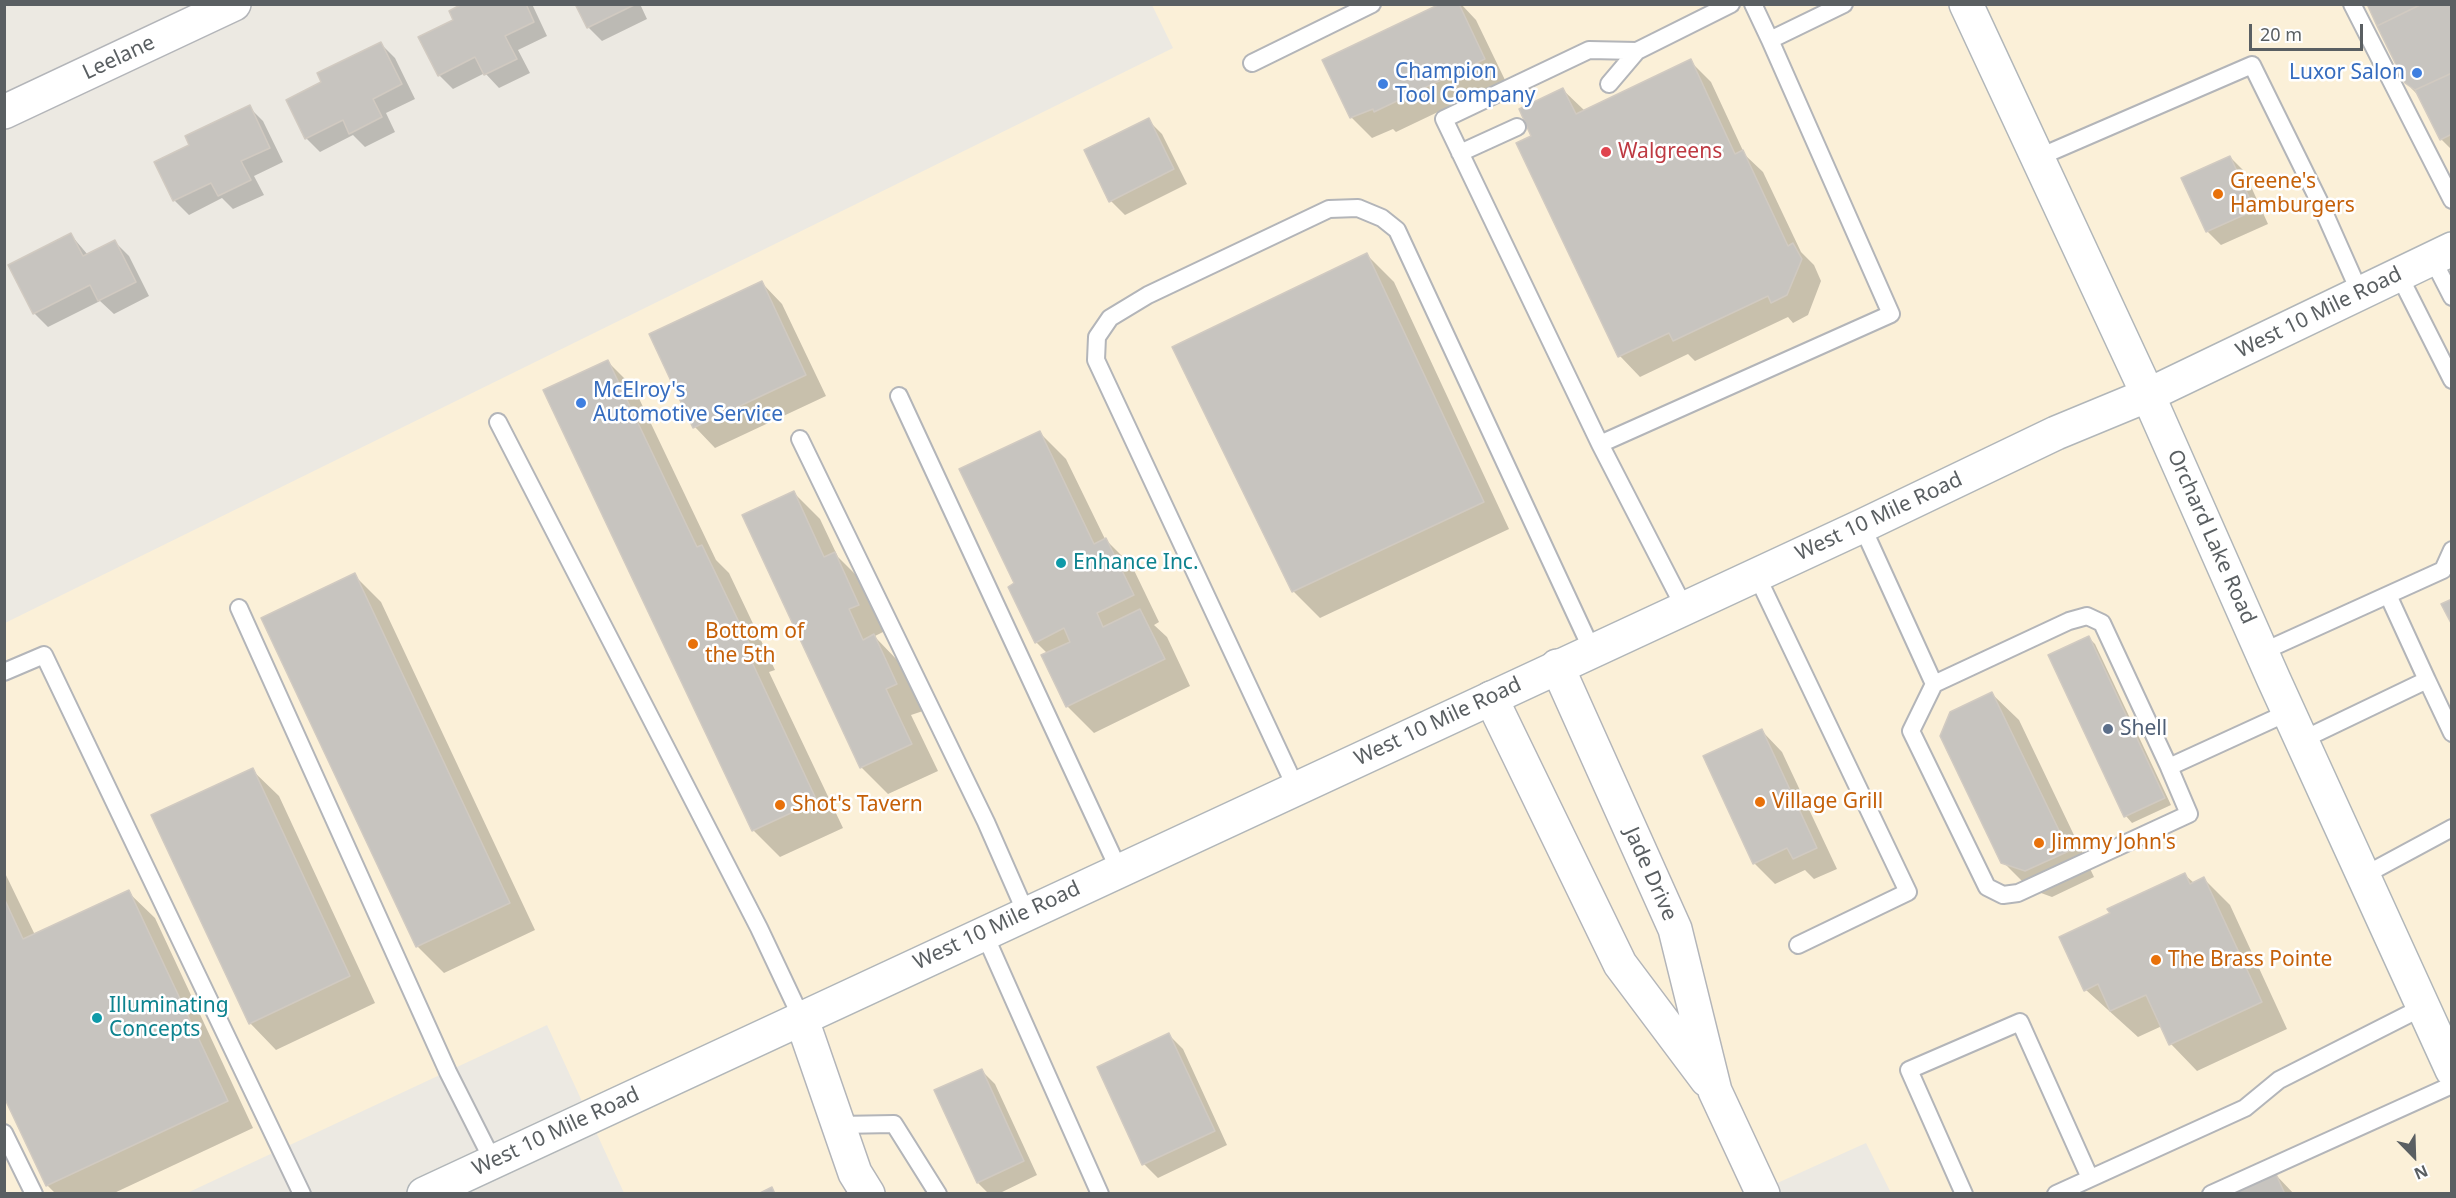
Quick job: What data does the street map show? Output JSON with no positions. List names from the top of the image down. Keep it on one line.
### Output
{"streets":{"street":["Leelane","West 10 Mile Road","Orchard Lake Road","Jade Drive"]},"crossings":[["West 10 Mile Road","Orchard Lake Road"],["West 10 Mile Road","Jade Drive"]],"places":["Luxor Salon","Champion Tool Company","Walgreens","Greene's Hamburgers","McElroy's Automotive Service","Enhance Inc.","Bottom of the 5th","Shell","Village Grill","Shot's Tavern","Jimmy John's","The Brass Pointe","Illuminating Concepts"],"scale_bar":"20 m","north":"bottom right"}
